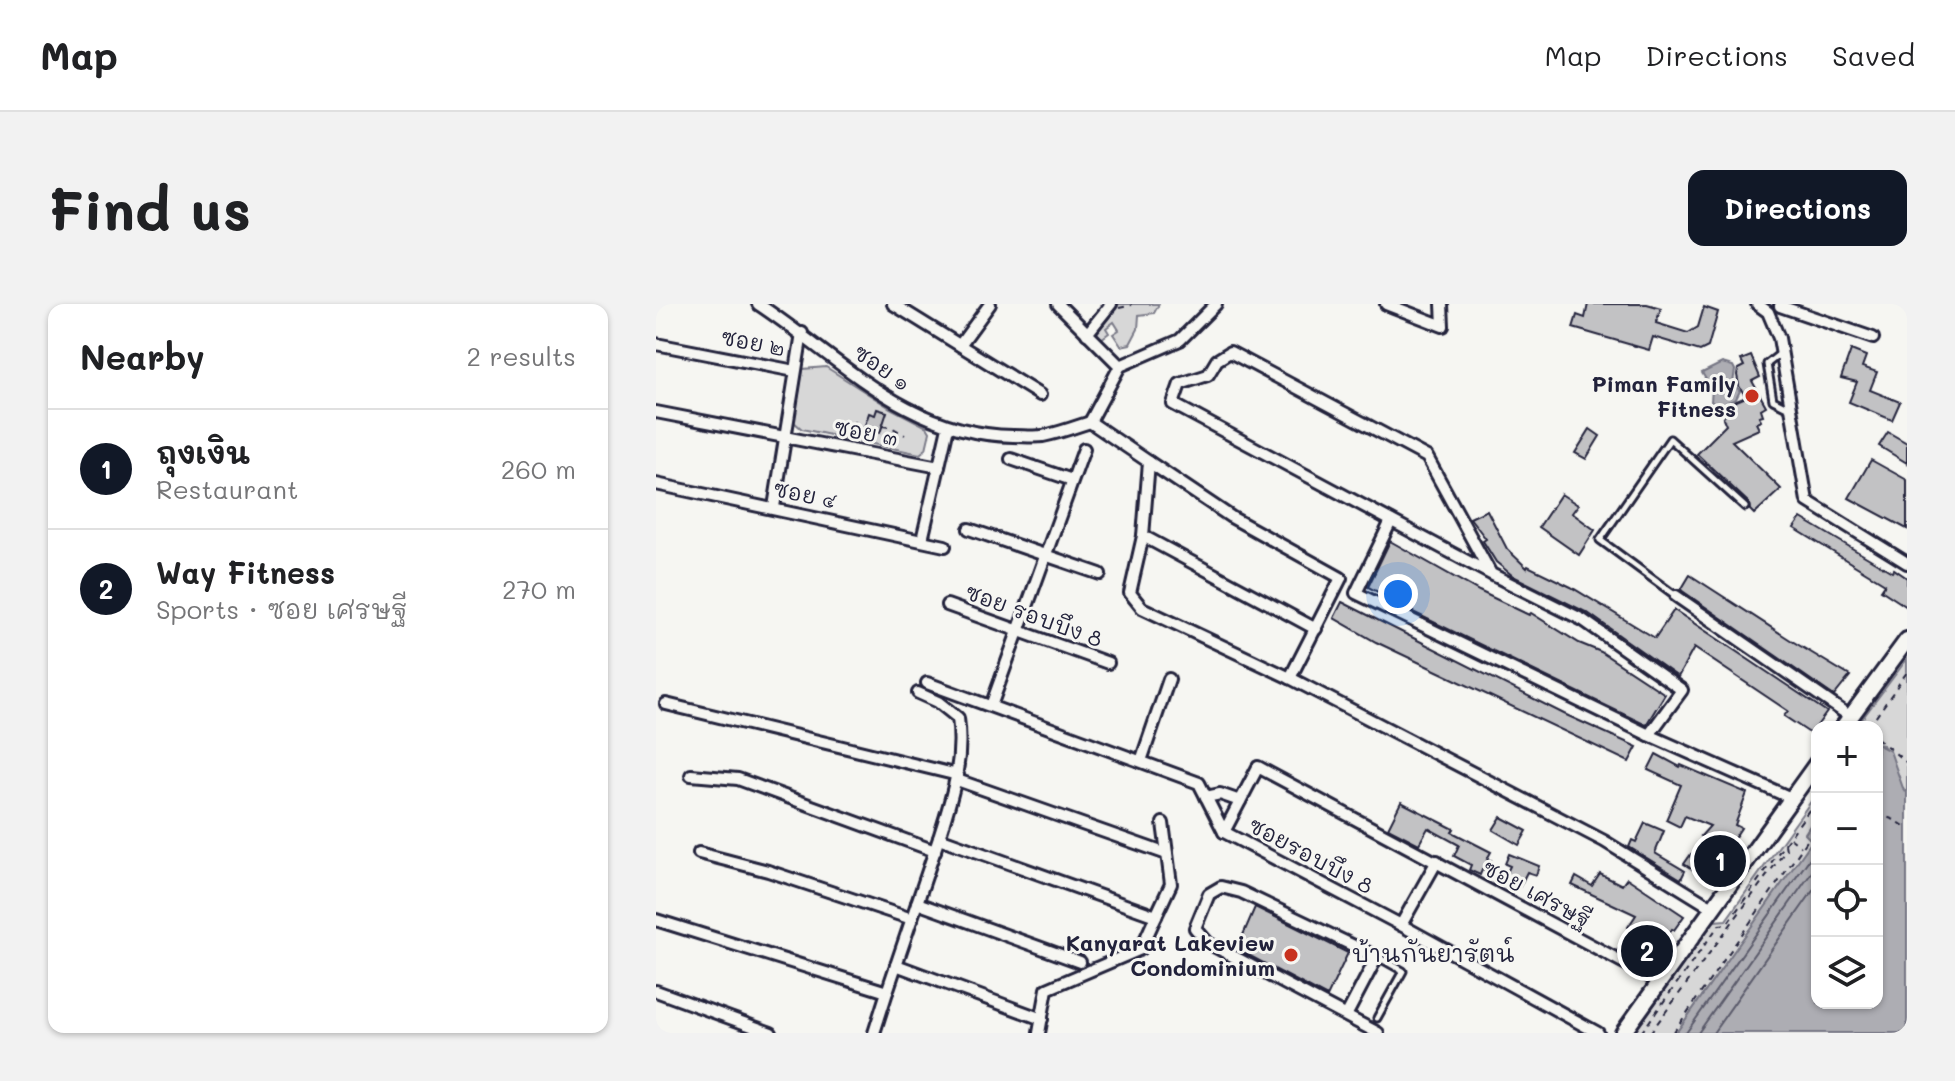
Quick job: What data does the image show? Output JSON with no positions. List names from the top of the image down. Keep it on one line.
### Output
{"streets":{"street":["ซอย ๒","ซอย ๑","ซอย ๓","ซอย ๔","ซอย รอบบึง 8","ซอยรอบบึง 8","ซอย เศรษฐี"]},"districts":["บ้านกันยารัตน์"],"places":["Piman Family Fitness","Kanyarat Lakeview Condominium"],"page":{"header":"Map","nav":["Map","Directions","Saved"],"buttons":"Directions","title":"Find us","heading":["Nearby","2 results"],"list":[{"mark":"1","name":"ถุงเงิน","note":"Restaurant","value":"260 m"},{"mark":"2","name":"Way Fitness","note":"Sports · ซอย เศรษฐี","value":"270 m"}],"map_buttons":["+","−"],"pins":["1","2"]}}
